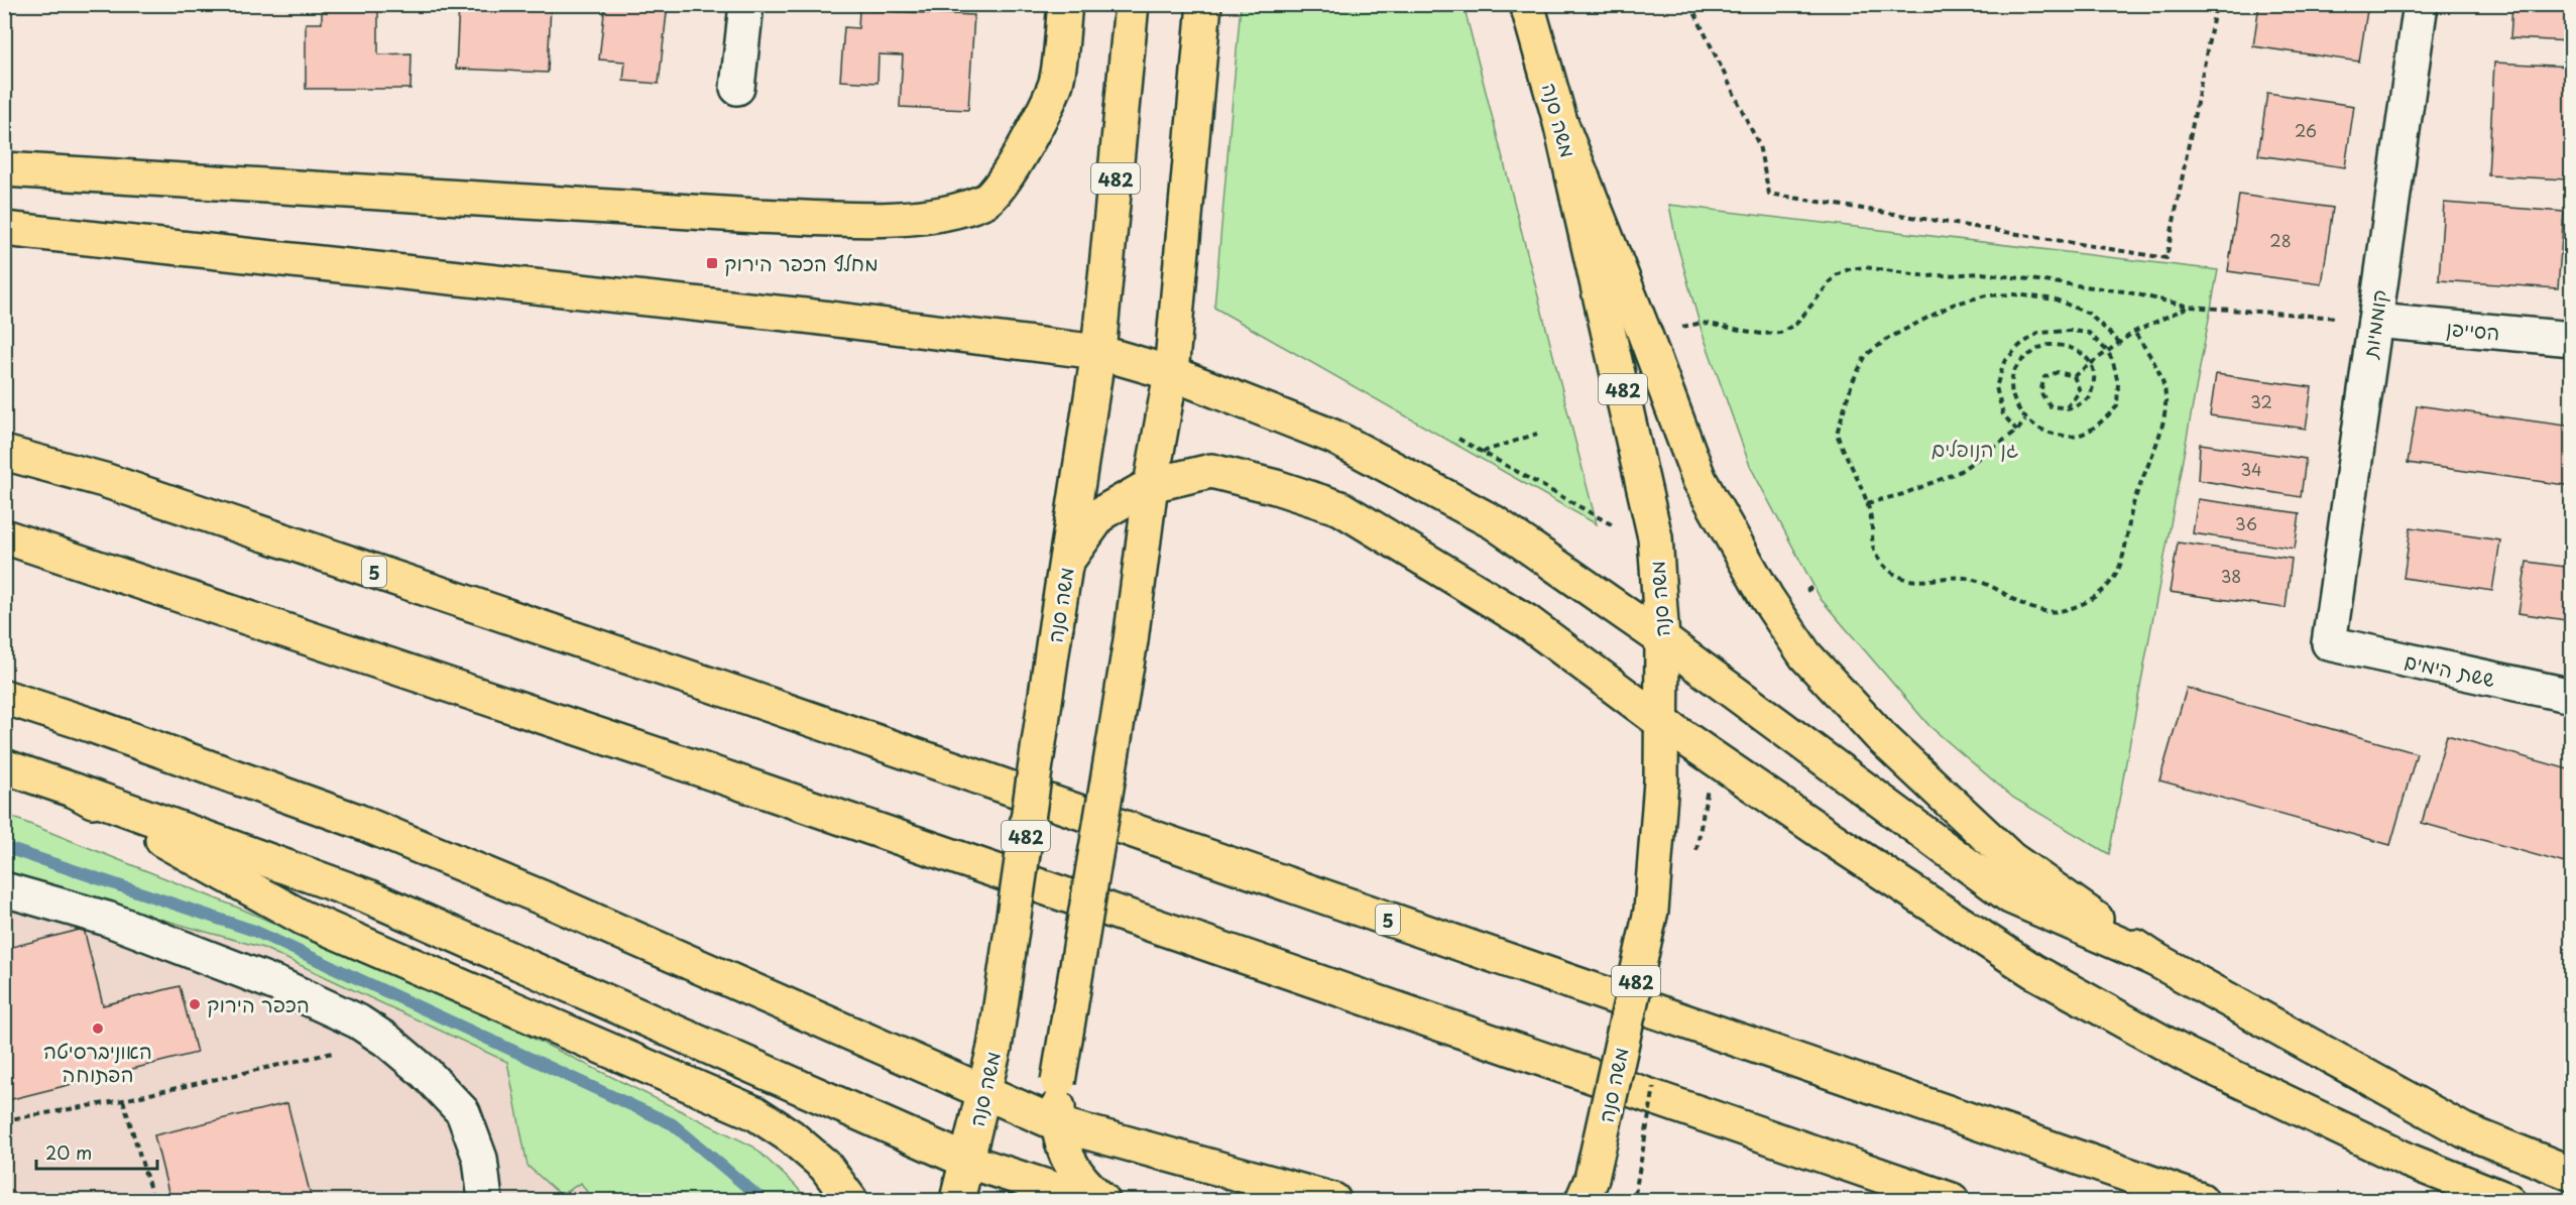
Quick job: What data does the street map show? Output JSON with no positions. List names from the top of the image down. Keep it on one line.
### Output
{"streets":{"main road":["משה סנה","482","5"],"street":["קוממיות","הסייפן","ששת הימים"]},"crossings":[["קוממיות","הסייפן"],["קוממיות","ששת הימים"]],"parks":["גן הנופלים"],"places":{"transit":["מחלף הכפר הירוק"],"other":["הכפר הירוק","האוניברסיטה הפתוחה"]},"house_numbers":["26","28","32","34","36","38"],"scale_bar":"20 m"}
